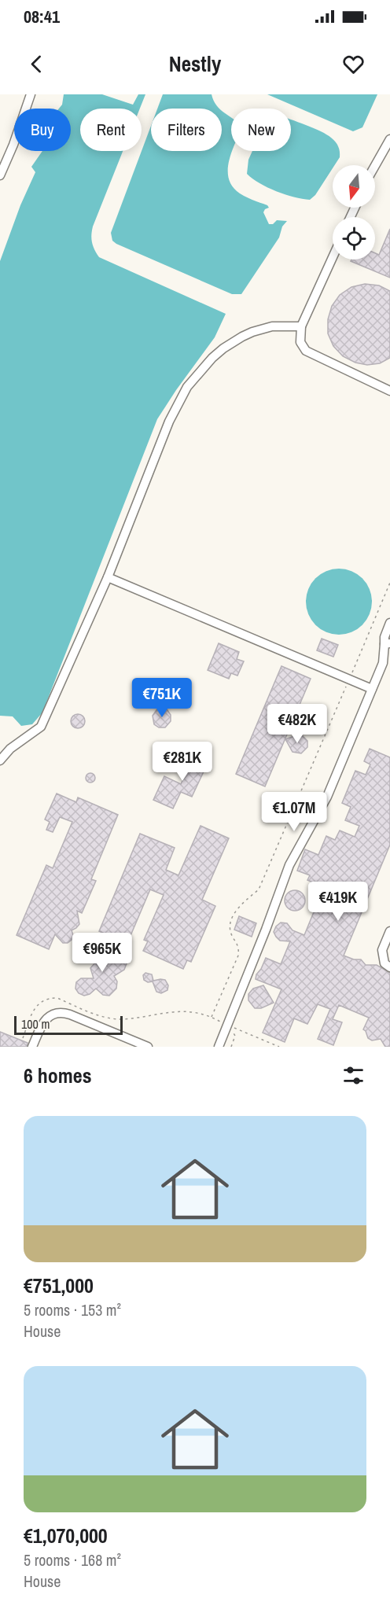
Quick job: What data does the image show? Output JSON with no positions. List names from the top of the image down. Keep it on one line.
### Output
{"scale_bar":"100 m","north":"bottom","page":{"status":"08:41","header":"Nestly","chip":["Buy","Rent","Filters","New"],"price":["€751K","€482K","€281K","€1.07M","€419K","€965K"],"scale":"100 m","heading":"6 homes","list":[{"name":"€751,000","note":"5 rooms · 153 m² · House"},{"name":"€1,070,000","note":"5 rooms · 168 m² · House"}]}}
